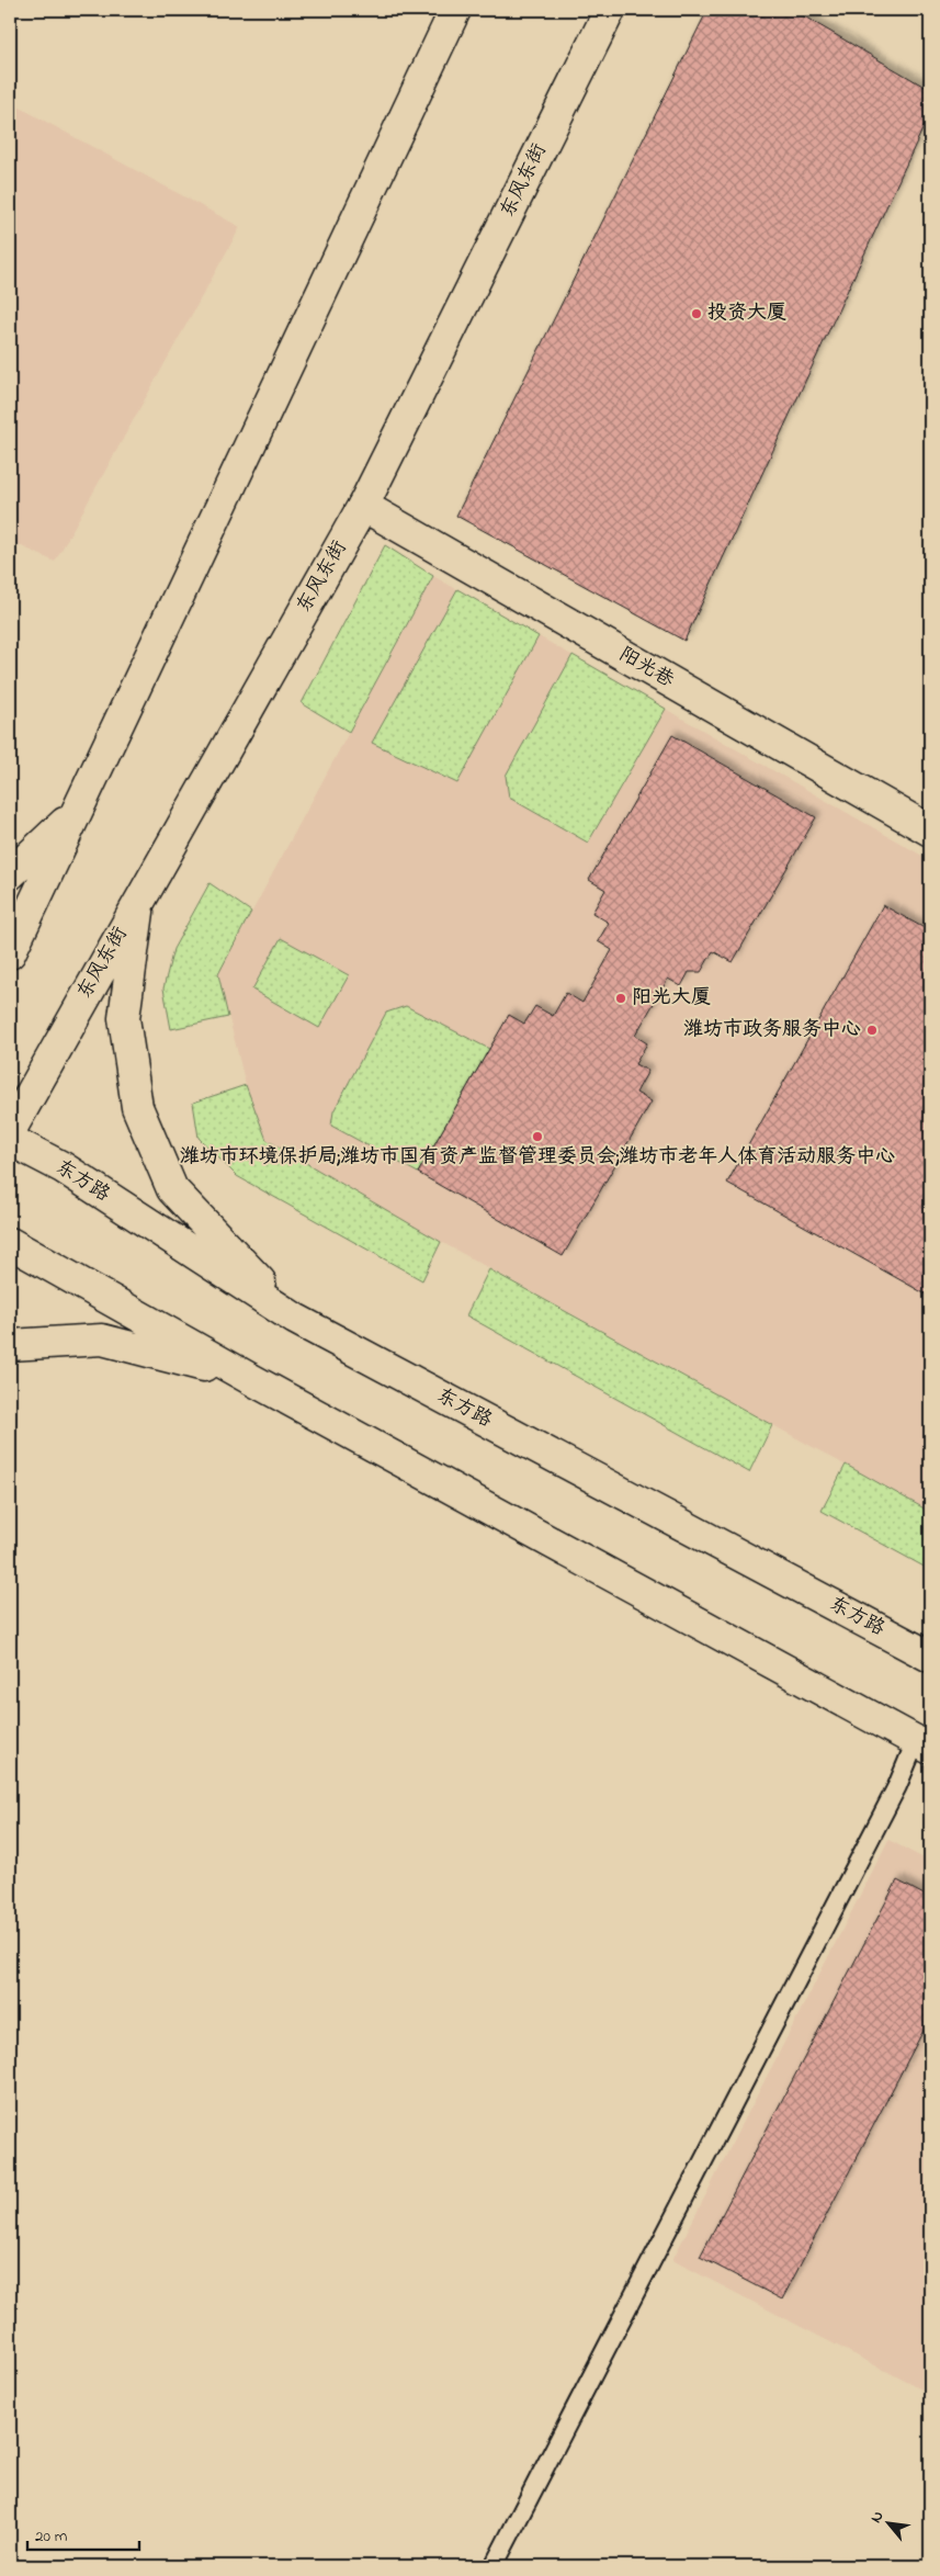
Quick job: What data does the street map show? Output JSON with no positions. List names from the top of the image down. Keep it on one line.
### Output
{"streets":{"main road":["东风东街","阳光巷","东方路"]},"crossings":[["东风东街","阳光巷"]],"places":["投资大厦","阳光大厦","潍坊市政务服务中心","潍坊市环境保护局;潍坊市国有资产监督管理委员会;潍坊市老年人体育活动服务中心"],"scale_bar":"20 m","north":"top left"}
